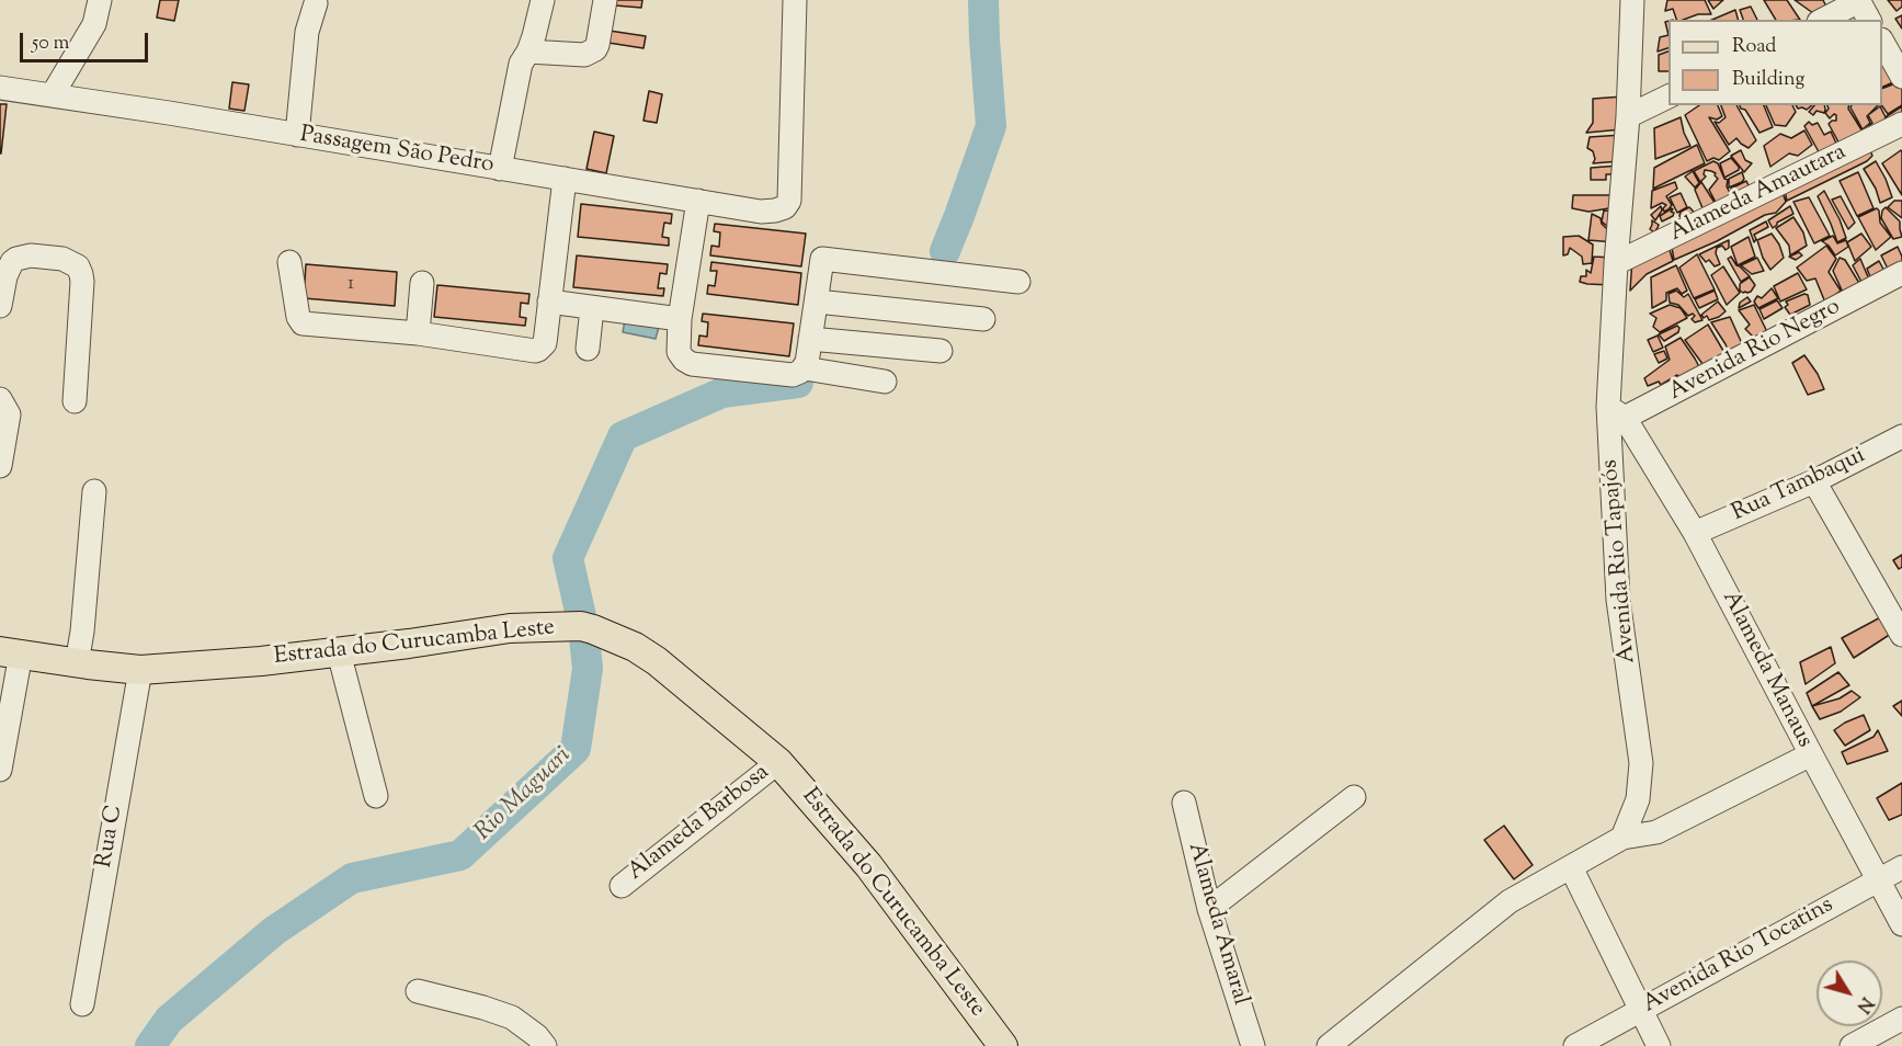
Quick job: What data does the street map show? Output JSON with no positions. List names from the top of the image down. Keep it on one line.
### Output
{"streets":{"main road":["Estrada do Curucamba Leste"],"street":["Passagem São Pedro","Alameda Amautara","Avenida Rio Negro","Rua Tambaqui","Avenida Rio Tapajós","Alameda Manaus","Alameda Barbosa","Rua C","Alameda Amaral","Avenida Rio Tocatins"]},"crossings":[["Alameda Amautara","Avenida Rio Tapajós"],["Avenida Rio Negro","Avenida Rio Tapajós"],["Avenida Rio Negro","Alameda Manaus"],["Rua Tambaqui","Alameda Manaus"],["Avenida Rio Tapajós","Alameda Manaus"],["Estrada do Curucamba Leste","Alameda Barbosa"],["Estrada do Curucamba Leste","Rua C"],["Alameda Manaus","Avenida Rio Tocatins"]],"water":["Rio Maguari"],"house_numbers":["1"],"legend":["Road","Building"],"scale_bar":"50 m","north":"bottom right"}
